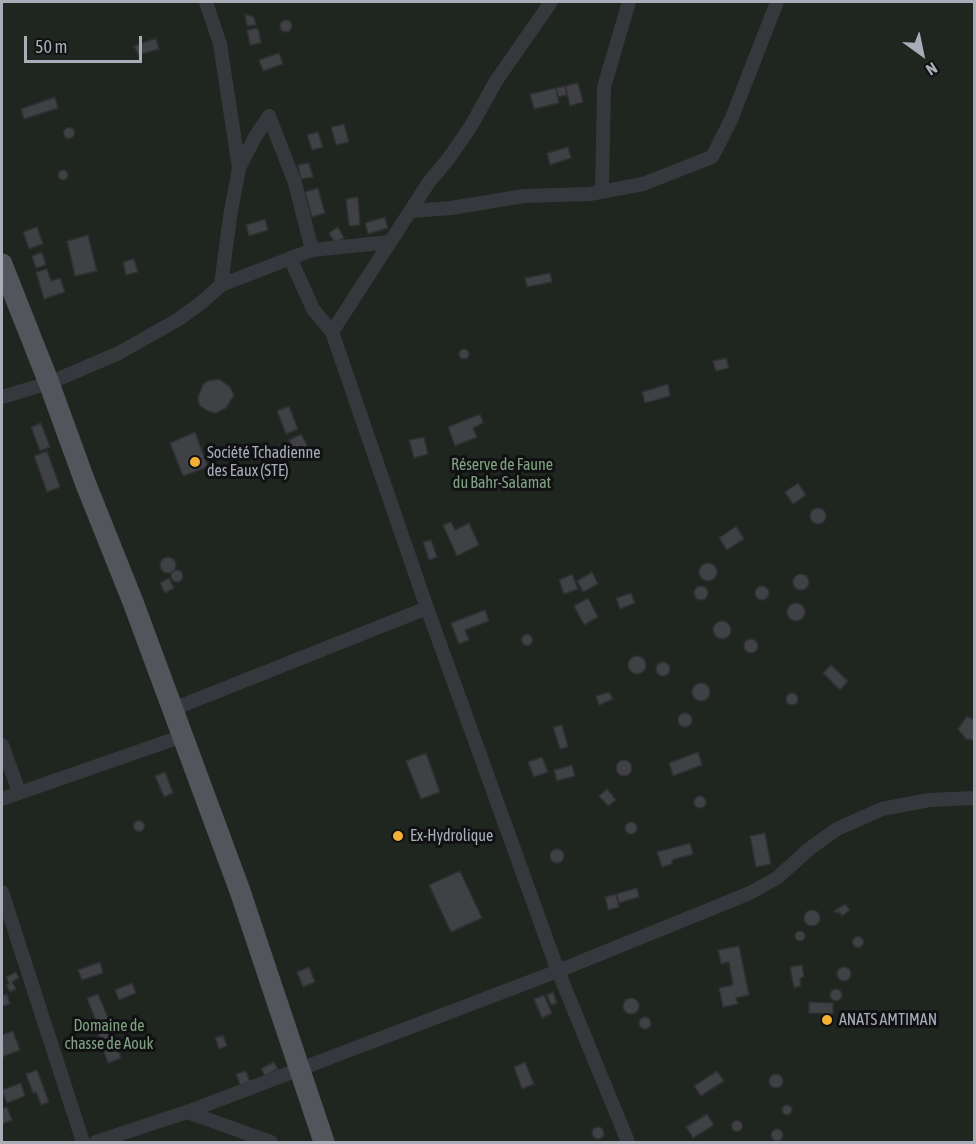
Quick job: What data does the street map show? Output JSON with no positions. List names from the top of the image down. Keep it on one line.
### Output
{"parks":["Réserve de Faune du Bahr-Salamat","Domaine de chasse de Aouk"],"places":["Société Tchadienne des Eaux (STE)","Ex-Hydrolique","ANATS AMTIMAN"],"scale_bar":"50 m","north":"bottom right"}
